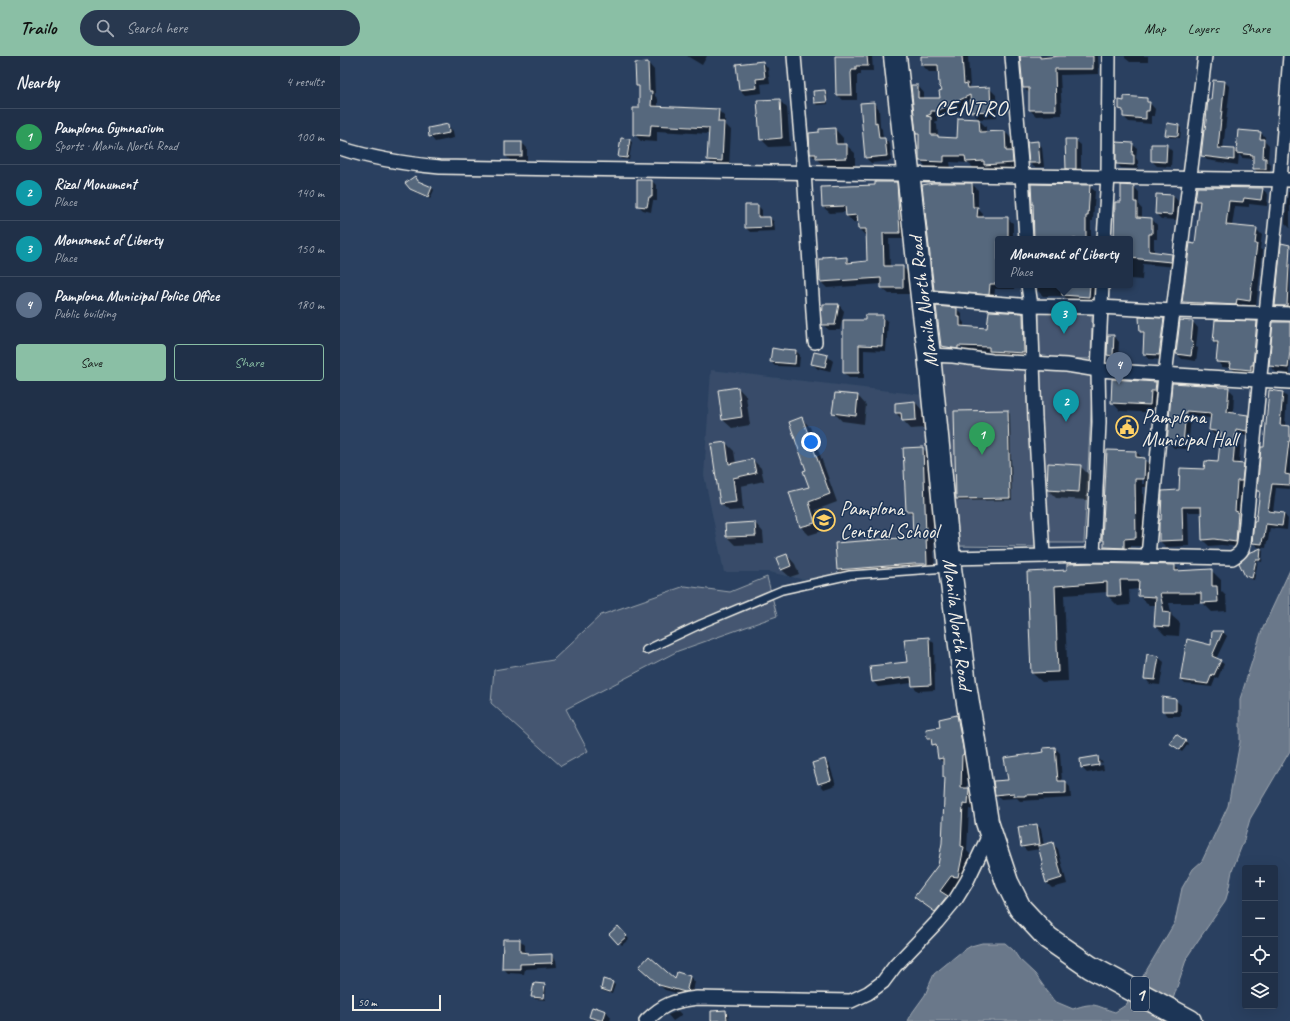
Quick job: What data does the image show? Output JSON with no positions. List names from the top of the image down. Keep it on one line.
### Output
{"streets":{"highway":["Manila North Road","1"]},"districts":["CENTRO"],"places":{"public building":["Pamplona Municipal Hall"],"school or university":["Pamplona Central School"]},"scale_bar":"50 m","page":{"header":"Trailo","search":"Search here","nav":["Map","Layers","Share"],"heading":["Nearby","4 results"],"list":[{"mark":"1","name":"Pamplona Gymnasium","note":"Sports · Manila North Road","value":"100 m"},{"mark":"2","name":"Rizal Monument","note":"Place","value":"140 m"},{"mark":"3","name":"Monument of Liberty","note":"Place","value":"150 m"},{"mark":"4","name":"Pamplona Municipal Police Office","note":"Public building","value":"180 m"}],"popup":["Monument of Liberty","Place"],"pins":["3","4","2","1"],"buttons":["Save","Share"],"map_buttons":["+","−"],"scale":"50 m"}}
